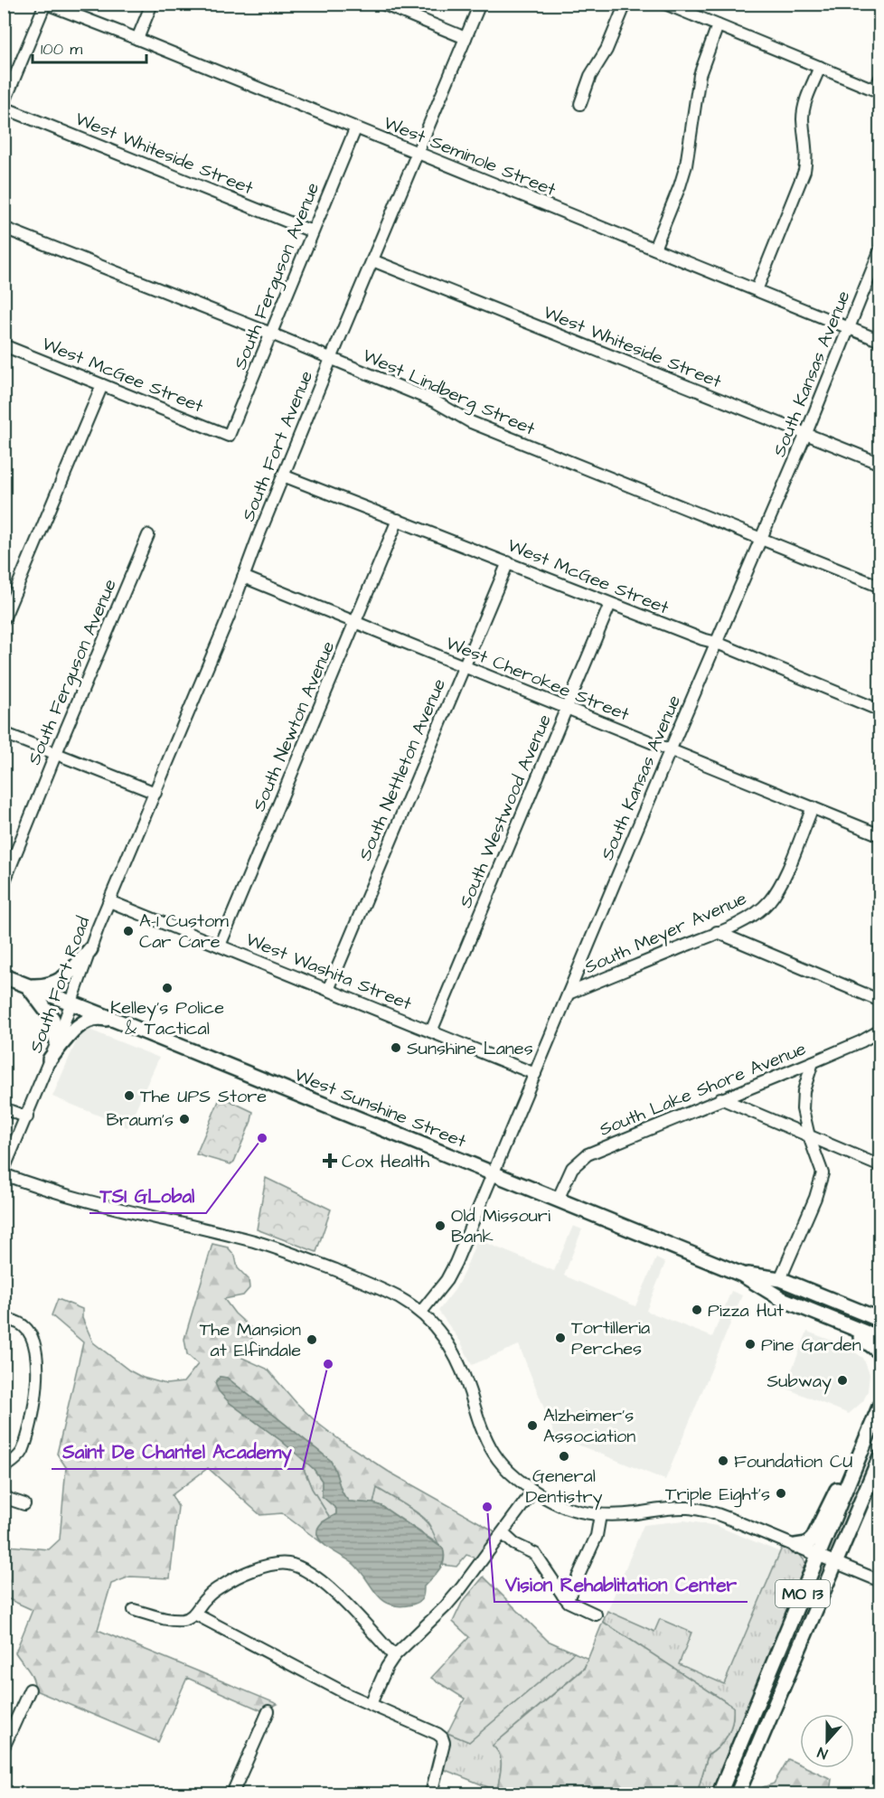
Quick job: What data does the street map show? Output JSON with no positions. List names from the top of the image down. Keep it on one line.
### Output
{"streets":{"main road":["West Sunshine Street","MO 13"],"street":["West Whiteside Street","West Seminole Street","South Ferguson Avenue","South Kansas Avenue","West McGee Street","West Lindberg Street","South Fort Avenue","West Cherokee Street","South Newton Avenue","South Nettleton Avenue","South Westwood Avenue","South Meyer Avenue","West Washita Street","South Fort Road","South Lake Shore Avenue"]},"crossings":[["West Whiteside Street","South Ferguson Avenue"],["West Whiteside Street","South Kansas Avenue"],["West Whiteside Street","South Fort Avenue"],["West Seminole Street","South Ferguson Avenue"],["West Seminole Street","South Kansas Avenue"],["West Seminole Street","South Fort Avenue"],["South Ferguson Avenue","West McGee Street"],["South Ferguson Avenue","West Lindberg Street"],["South Kansas Avenue","West McGee Street"],["South Kansas Avenue","West Lindberg Street"],["South Kansas Avenue","West Cherokee Street"],["South Kansas Avenue","South Meyer Avenue"],["South Kansas Avenue","West Washita Street"],["South Kansas Avenue","West Sunshine Street"],["West McGee Street","South Fort Avenue"],["West McGee Street","South Newton Avenue"],["West McGee Street","South Nettleton Avenue"],["West McGee Street","South Westwood Avenue"],["West Lindberg Street","South Fort Avenue"],["South Fort Avenue","West Cherokee Street"],["South Fort Avenue","West Washita Street"],["South Fort Avenue","South Fort Road"],["West Cherokee Street","South Newton Avenue"],["West Cherokee Street","South Nettleton Avenue"],["West Cherokee Street","South Westwood Avenue"],["West Cherokee Street","South Meyer Avenue"],["South Newton Avenue","West Washita Street"],["South Nettleton Avenue","West Washita Street"],["South Westwood Avenue","West Washita Street"],["West Washita Street","South Fort Road"],["South Fort Road","West Sunshine Street"],["South Lake Shore Avenue","West Sunshine Street"]],"places":{"other":["A-1 Custom Car Care","Kelley's Police & Tactical","Sunshine Lanes","The UPS Store","Braum's","TSI GLobal","Old Missouri Bank","Pizza Hut","Tortilleria Perches","The Mansion at Elfindale","Pine Garden","Saint De Chantel Academy","Subway","Alzheimer's Association","General Dentistry","Foundation CU","Triple Eight's","Vision Rehablitation Center"],"health":["Cox Health"]},"scale_bar":"100 m","north":"bottom"}
